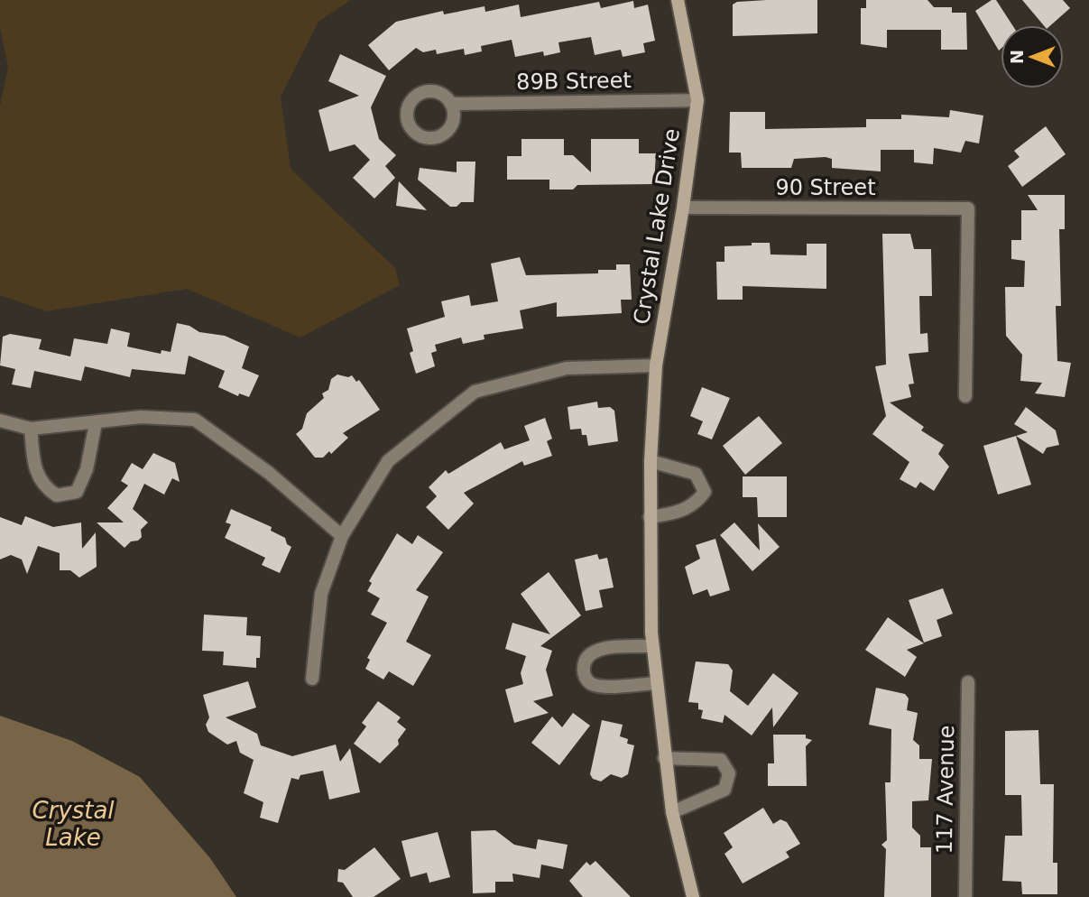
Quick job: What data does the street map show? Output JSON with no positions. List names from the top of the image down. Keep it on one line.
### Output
{"streets":{"street":["89B Street","90 Street","Crystal Lake Drive","117 Avenue"]},"crossings":[["89B Street","Crystal Lake Drive"],["90 Street","Crystal Lake Drive"]],"water":["Crystal Lake"],"north":"left"}
